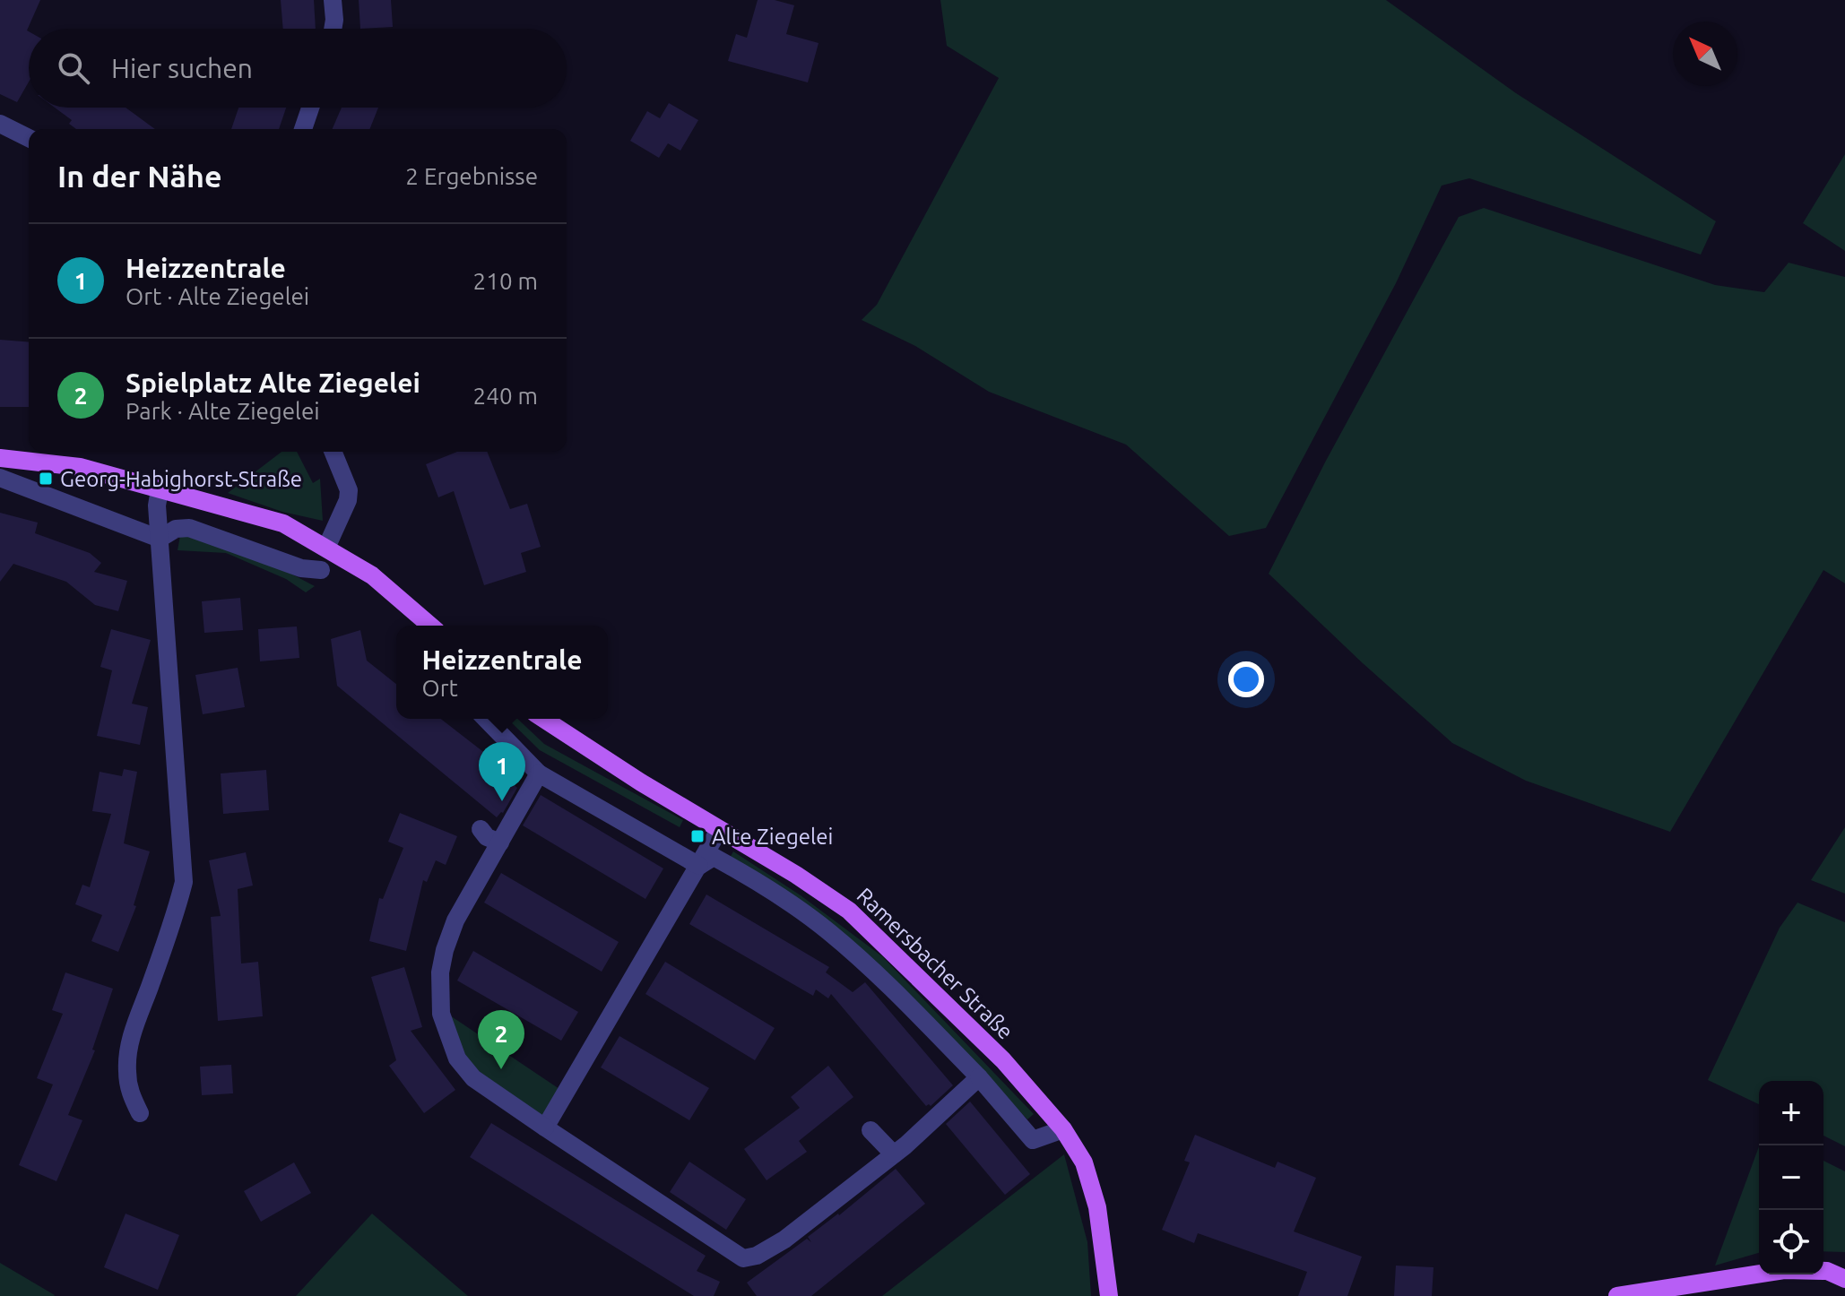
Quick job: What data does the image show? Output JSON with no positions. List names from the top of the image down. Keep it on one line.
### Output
{"streets":{"main road":["Ramersbacher Straße"]},"places":{"transit":["Georg-Habighorst-Straße","Alte Ziegelei"]},"north":"top left","page":{"search":"Hier suchen","heading":["In der Nähe","2 Ergebnisse"],"list":[{"mark":"1","name":"Heizzentrale","note":"Ort · Alte Ziegelei","value":"210 m"},{"mark":"2","name":"Spielplatz Alte Ziegelei","note":"Park · Alte Ziegelei","value":"240 m"}],"popup":["Heizzentrale","Ort"],"pins":["1","2"],"map_buttons":["+","−"]}}
